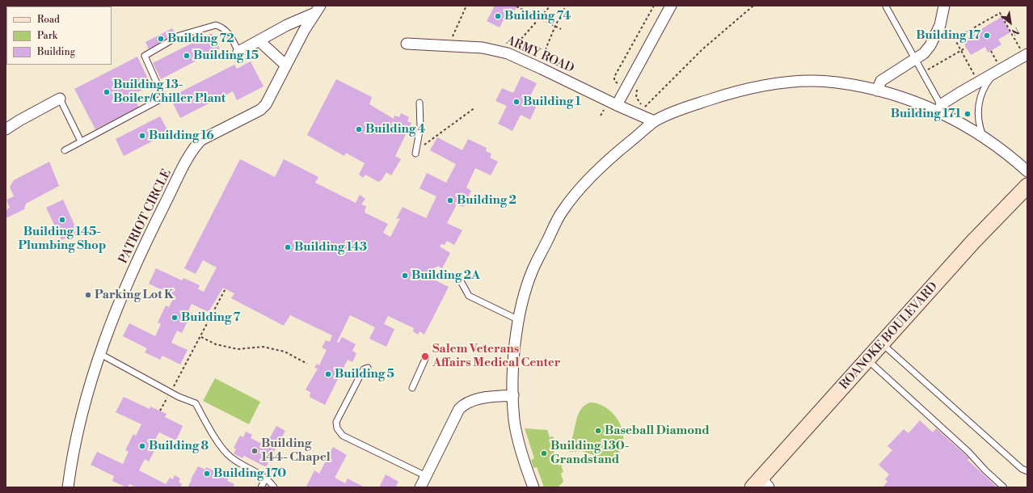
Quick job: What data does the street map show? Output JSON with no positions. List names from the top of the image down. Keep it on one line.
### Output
{"streets":{"main road":["ROANOKE BOULEVARD"],"street":["ARMY ROAD","PATRIOT CIRCLE"]},"places":["Building 74","Building 17","Building 72","Building 15","Building 13- Boiler/Chiller Plant","Building 1","Building 171","Building 4","Building 16","Building 2","Building 145- Plumbing Shop","Building 143","Building 2A","Parking Lot K","Building 7","Salem Veterans Affairs Medical Center","Building 5","Baseball Diamond","Building 8","Building 144- Chapel","Building 130- Grandstand","Building 170"],"legend":["Road","Park","Building"],"north":"bottom right"}
